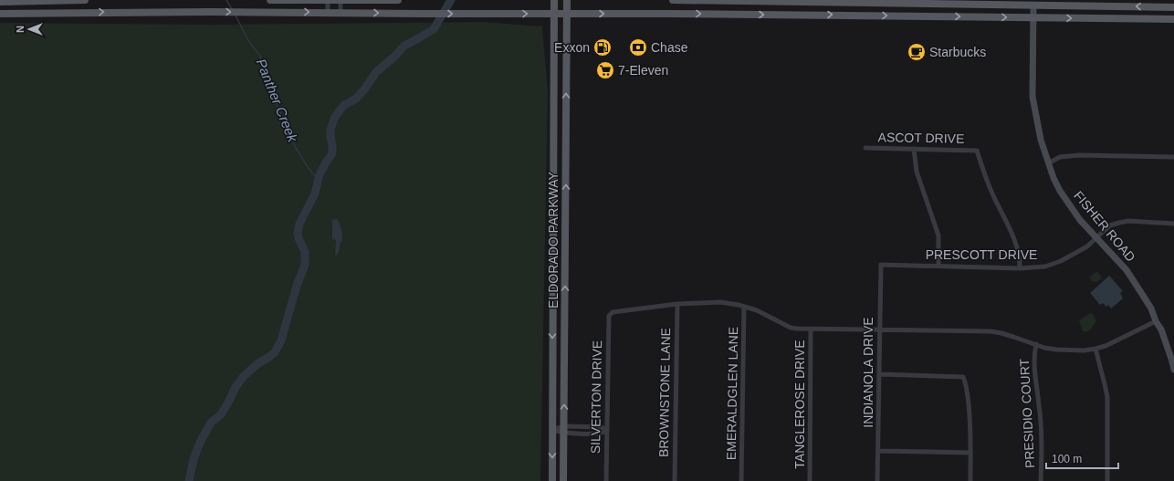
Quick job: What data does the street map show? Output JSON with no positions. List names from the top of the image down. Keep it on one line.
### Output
{"streets":{"main road":["ELDORADO PARKWAY"],"street":["ASCOT DRIVE","FISHER ROAD","PRESCOTT DRIVE","INDIANOLA DRIVE","BROWNSTONE LANE","EMERALDGLEN LANE","SILVERTON DRIVE","TANGLEROSE DRIVE","PRESIDIO COURT"]},"crossings":[["ASCOT DRIVE","PRESCOTT DRIVE"],["FISHER ROAD","PRESCOTT DRIVE"],["PRESCOTT DRIVE","INDIANOLA DRIVE"],["BROWNSTONE LANE","SILVERTON DRIVE"]],"water":["Panther Creek"],"places":{"fuel station":["Exxon"],"bank":["Chase"],"cafe":["Starbucks"],"supermarket":["7-Eleven"]},"scale_bar":"100 m","north":"left"}
